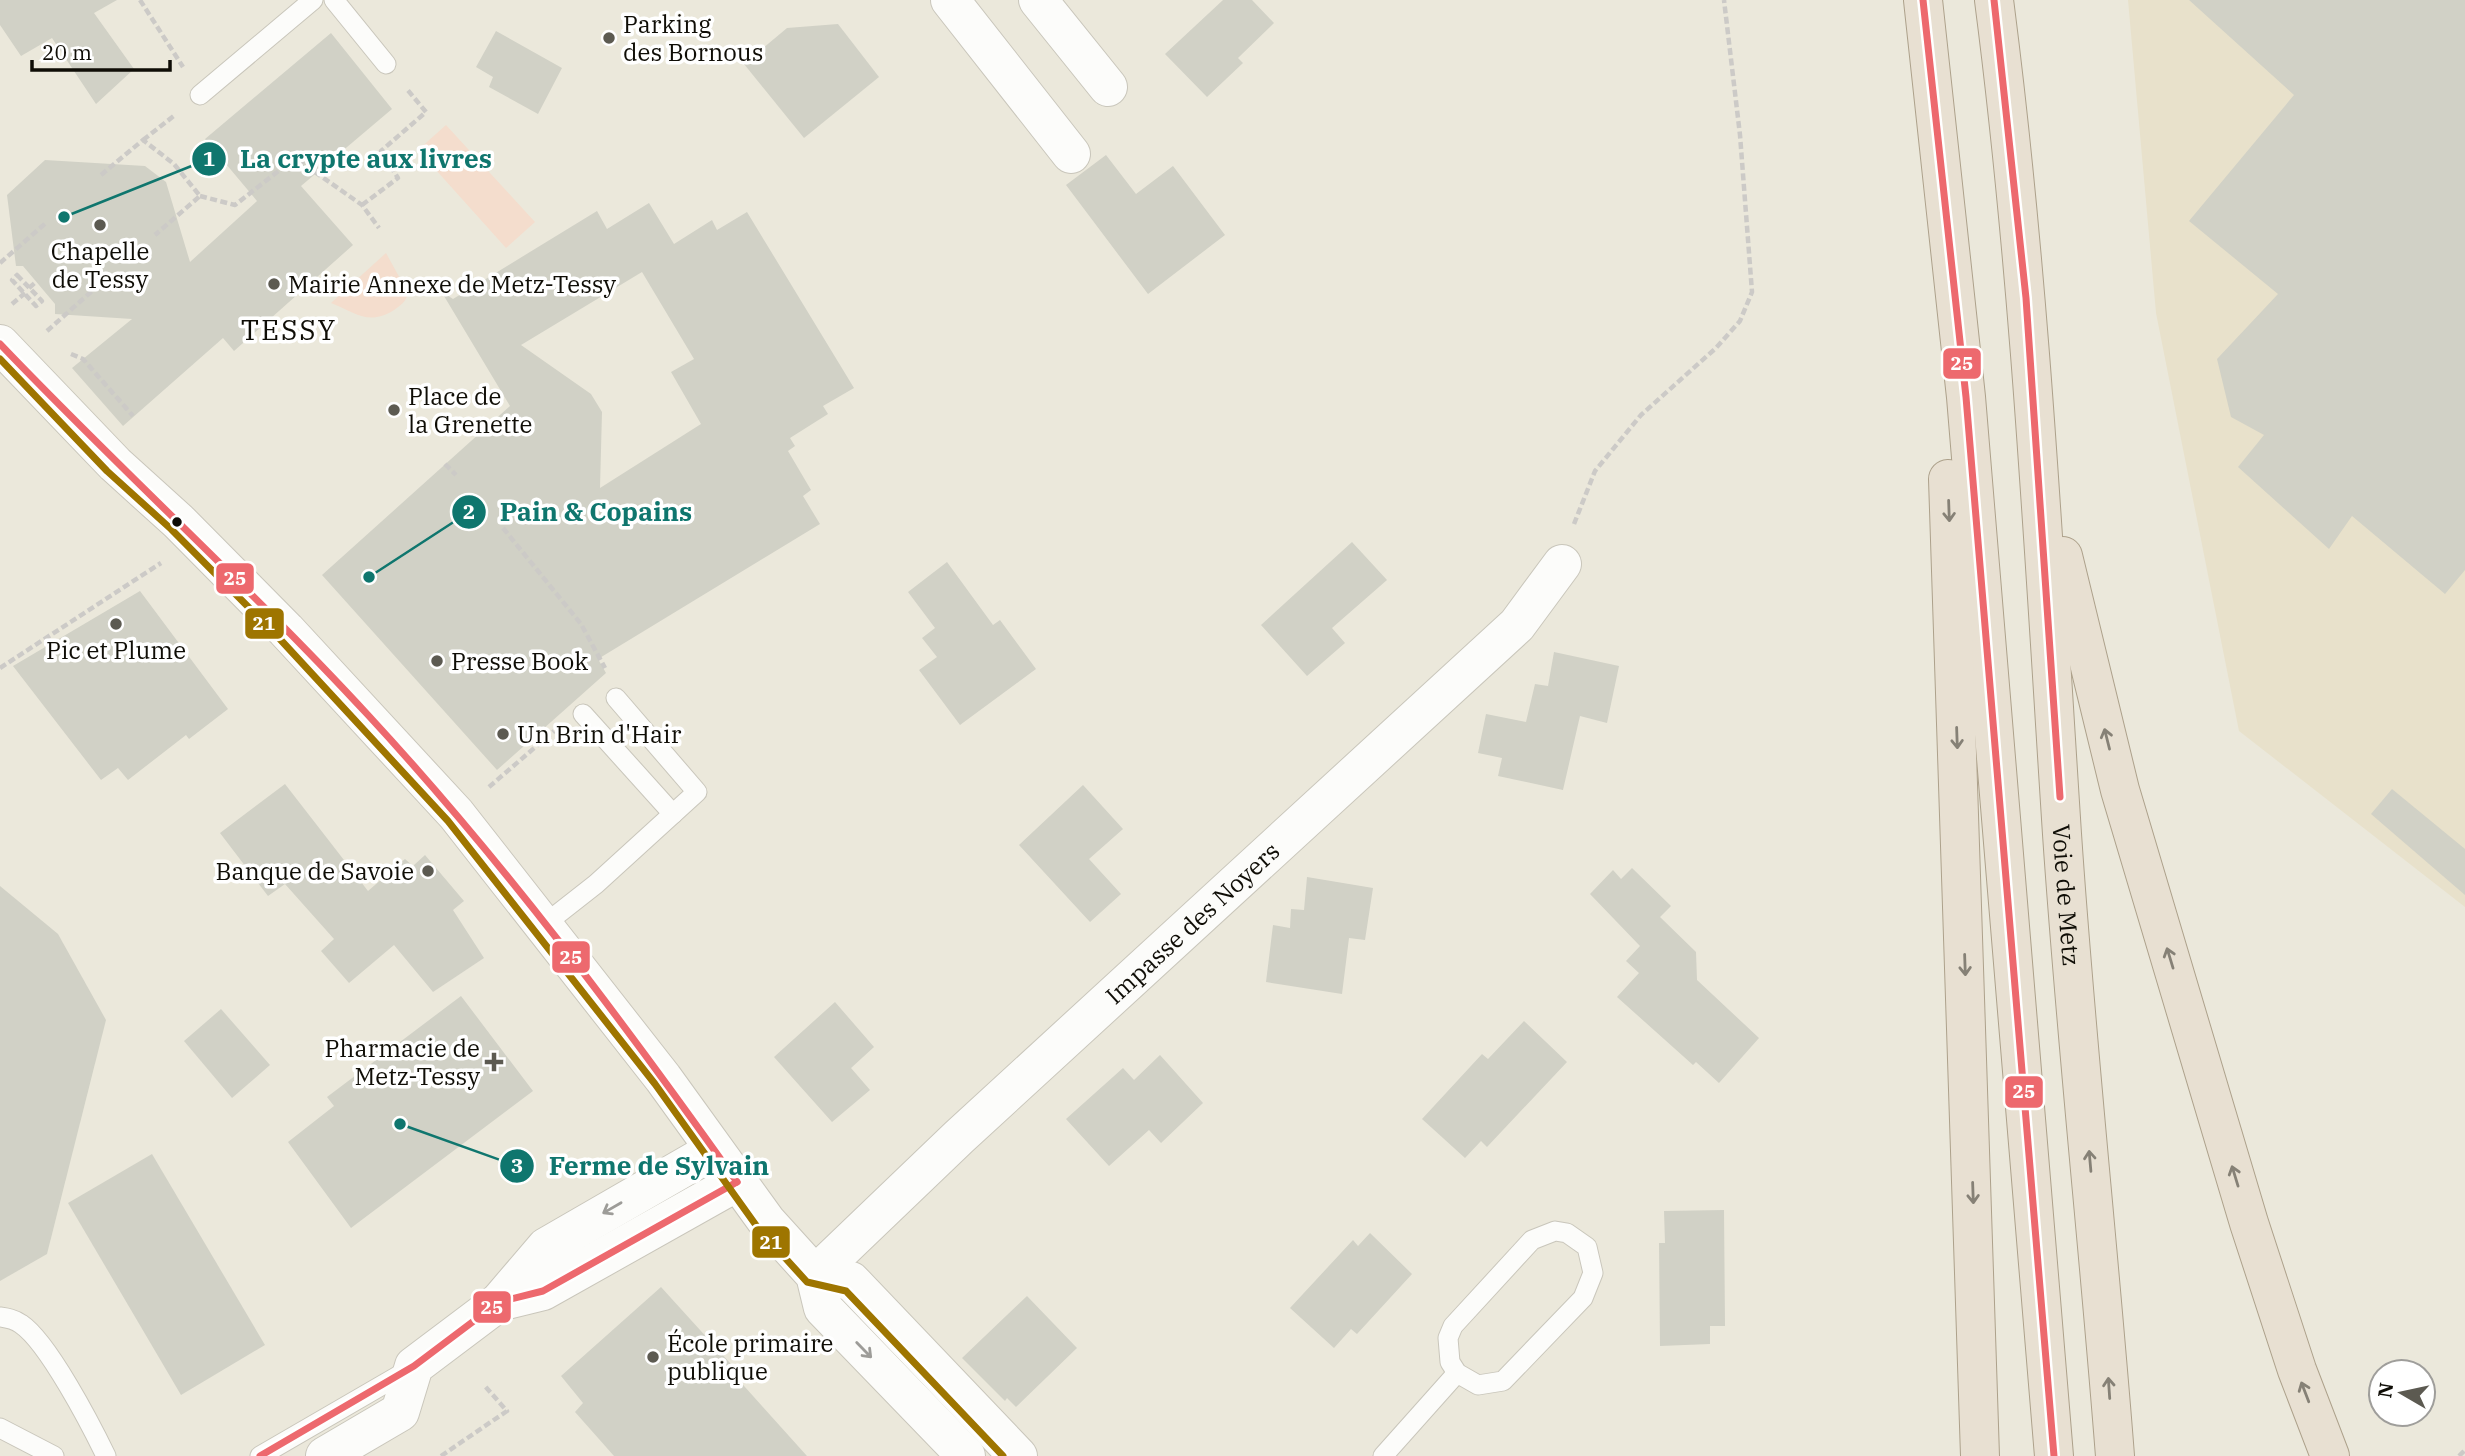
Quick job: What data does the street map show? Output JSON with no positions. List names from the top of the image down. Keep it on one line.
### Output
{"streets":{"highway":["Voie de Metz"],"street":["Impasse des Noyers"]},"districts":["TESSY"],"places":{"other":["Parking des Bornous","La crypte aux livres","Chapelle de Tessy","Mairie Annexe de Metz-Tessy","Place de la Grenette","Pain & Copains","Pic et Plume","Presse Book","Un Brin d'Hair","Banque de Savoie","Ferme de Sylvain","École primaire publique"],"health":["Pharmacie de Metz-Tessy"]},"lines":["transit line 25","transit line 21"],"scale_bar":"20 m","north":"left"}
